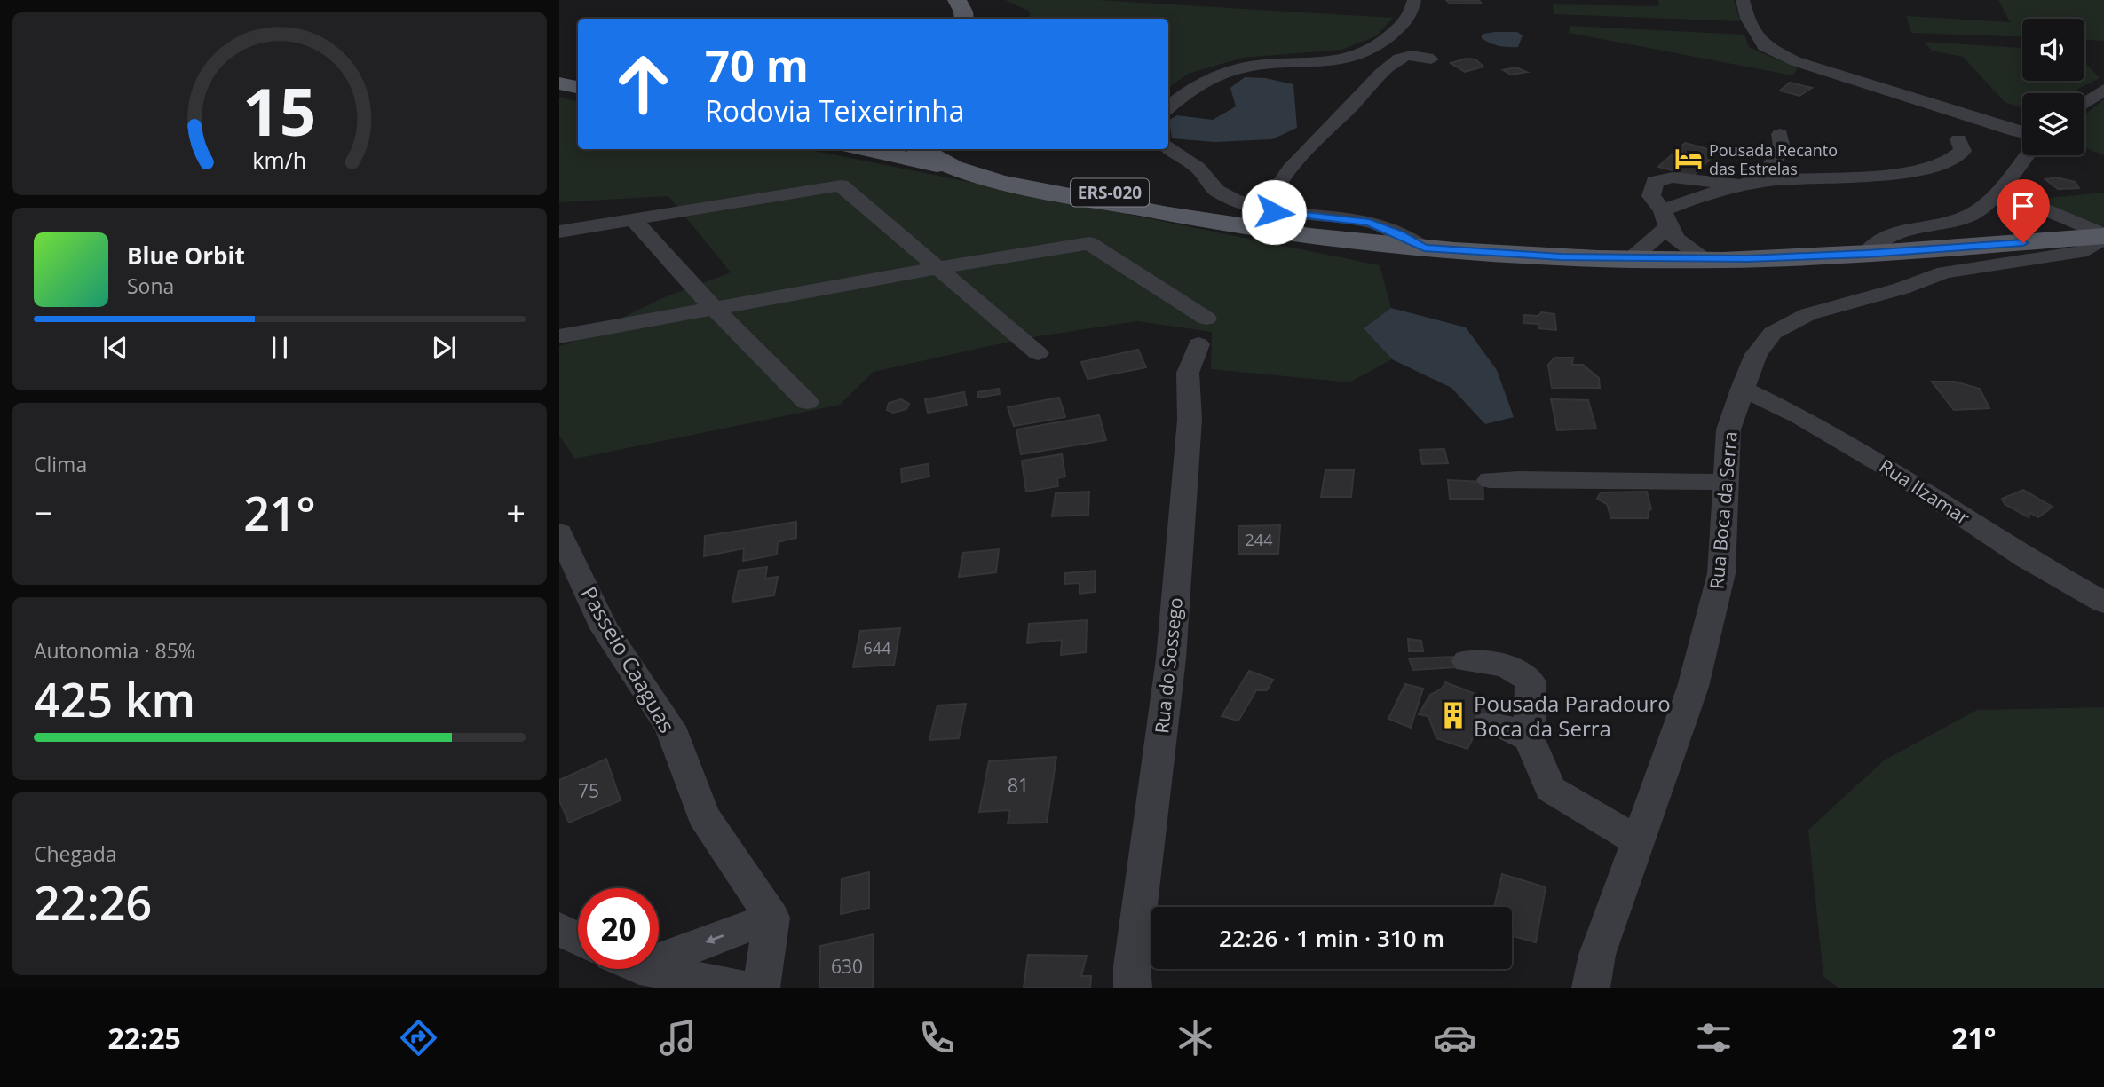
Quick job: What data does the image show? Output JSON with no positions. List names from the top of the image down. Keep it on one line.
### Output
{"streets":{"main road":["ERS-020"],"street":["Rua Ilzamar","Rua Boca da Serra","Passeio Caaguas","Rua do Sossego"]},"crossings":[["ERS-020","Rua Boca da Serra"],["Rua Ilzamar","Rua Boca da Serra"]],"places":{"hotel":["Pousada Recanto das Estrelas"],"building":["Pousada Paradouro Boca da Serra"]},"house_numbers":["244","644","81","75","630"],"page":{"turn":["70 m","Rodovia Teixeirinha"],"song":["Blue Orbit","Sona"],"tile":["Clima",["Autonomia · 85%","425 km"],["Chegada","22:26"]],"heat":["−","21°","+"],"limit":"20","trip":"22:26 · 1 min · 310 m","tabs":["22:25","21°"],"gauge":["15","km/h"]}}
